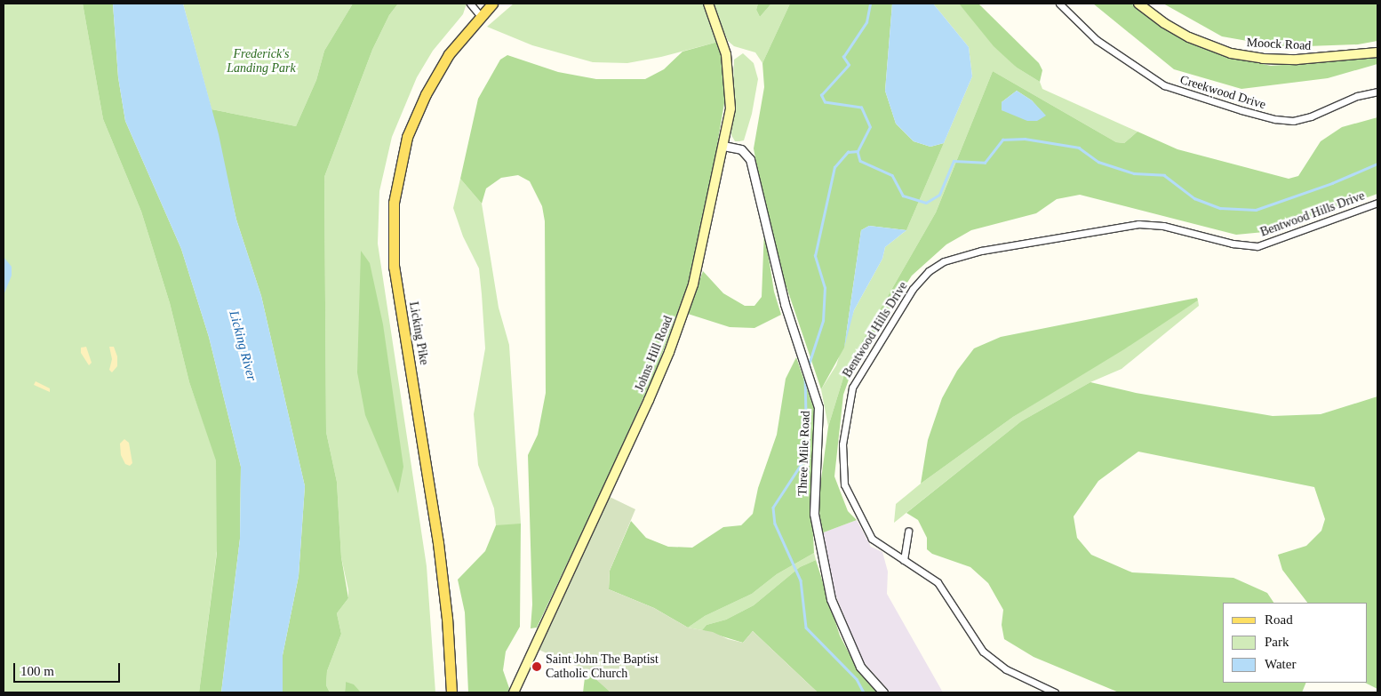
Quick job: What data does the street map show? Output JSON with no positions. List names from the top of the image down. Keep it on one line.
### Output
{"streets":{"main road":["Moock Road","Licking Pike","Johns Hill Road"],"street":["Creekwood Drive","Bentwood Hills Drive","Three Mile Road"]},"crossings":[["Johns Hill Road","Three Mile Road"]],"water":["Licking River"],"parks":["Frederick's Landing Park"],"places":["Saint John The Baptist Catholic Church"],"legend":["Road","Park","Water"],"scale_bar":"100 m"}
